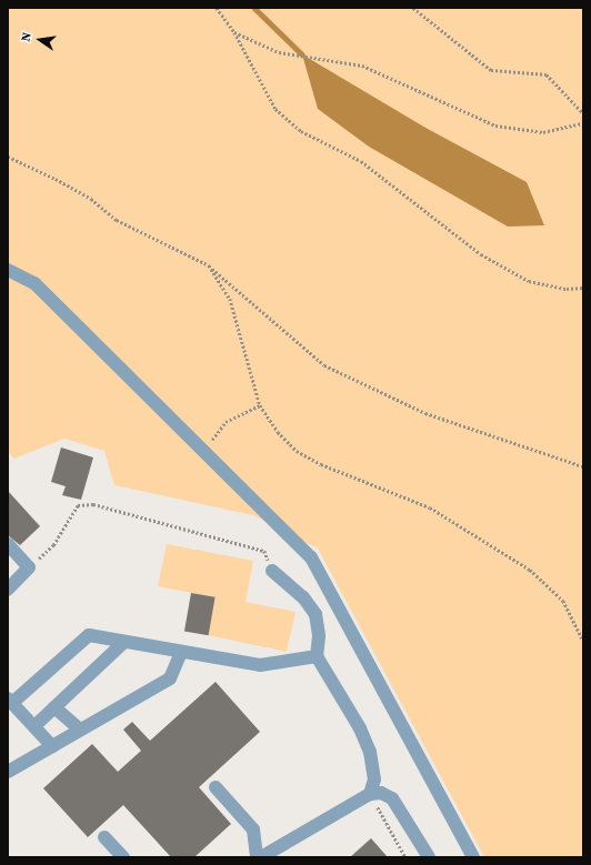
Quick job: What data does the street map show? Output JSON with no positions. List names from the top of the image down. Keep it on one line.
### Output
{"north":"left"}
